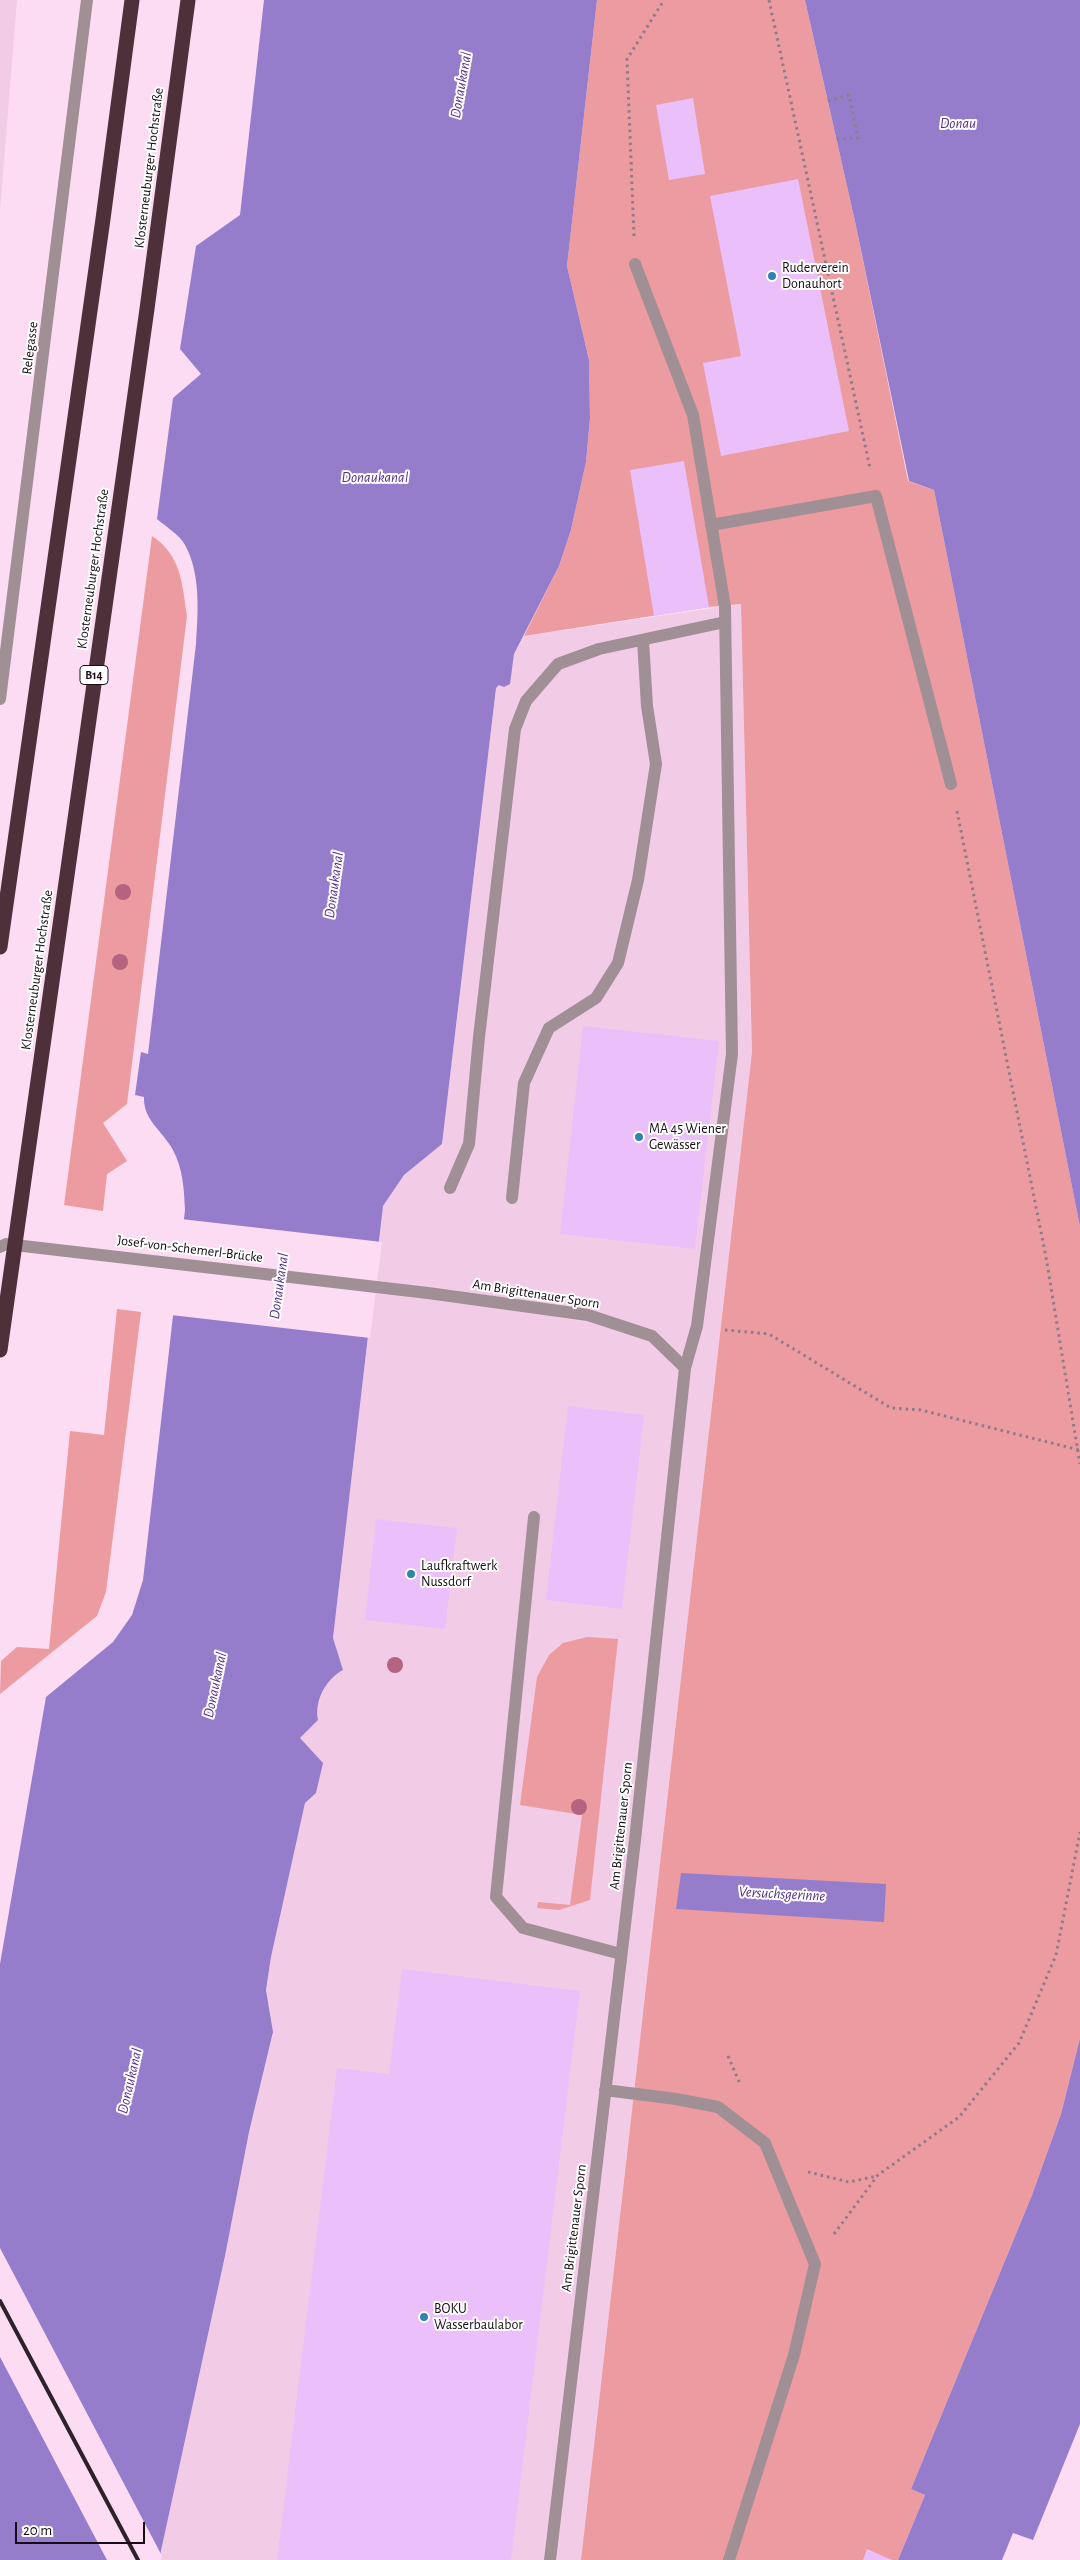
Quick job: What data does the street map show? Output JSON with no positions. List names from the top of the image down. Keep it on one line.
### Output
{"streets":{"highway":["Klosterneuburger Hochstraße","B14"],"street":["Relegasse","Josef-von-Schemerl-Brücke","Am Brigittenauer Sporn"]},"crossings":[["Josef-von-Schemerl-Brücke","Am Brigittenauer Sporn"]],"water":["Donaukanal","Donau","Versuchsgerinne"],"places":["Ruderverein Donauhort","MA 45 Wiener Gewässer","Laufkraftwerk Nussdorf","BOKU Wasserbaulabor"],"scale_bar":"20 m"}
